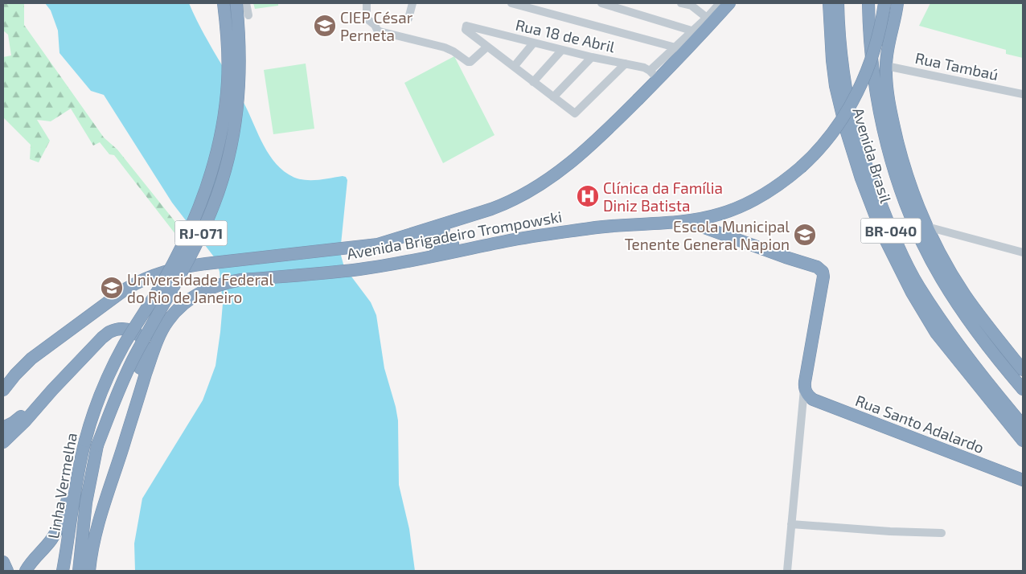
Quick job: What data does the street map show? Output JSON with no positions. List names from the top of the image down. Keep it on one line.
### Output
{"streets":{"highway":["Avenida Brasil","BR-040","RJ-071","Avenida Brigadeiro Trompowski","Rua Santo Adalardo","Linha Vermelha"],"street":["Rua 18 de Abril","Rua Tambaú"]},"crossings":[["Rua 18 de Abril","Avenida Brigadeiro Trompowski"],["Rua Tambaú","Avenida Brasil"]],"places":{"school or university":["CIEP César Perneta","Escola Municipal Tenente General Napion","Universidade Federal do Rio de Janeiro"],"hospital":["Clínica da Família Diniz Batista"]}}
